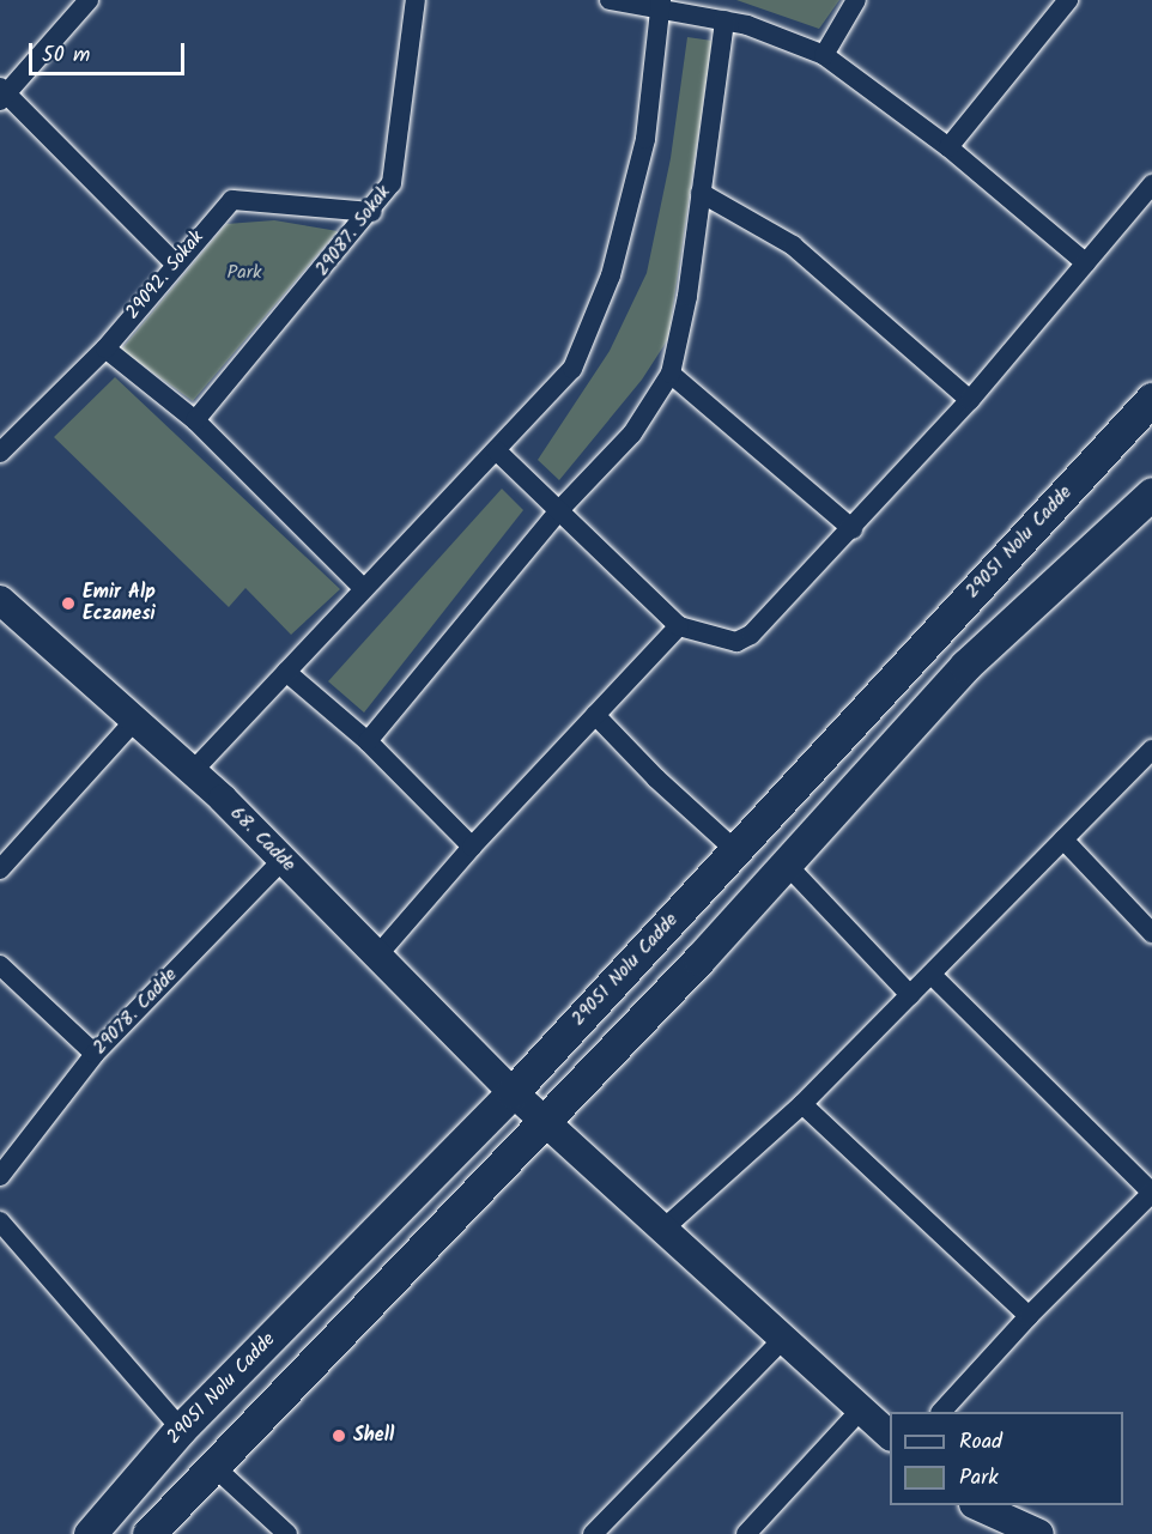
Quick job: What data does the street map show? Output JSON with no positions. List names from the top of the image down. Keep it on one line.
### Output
{"streets":{"main road":["29051 Nolu Cadde"],"street":["29087. Sokak","29092. Sokak","68. Cadde","29078. Cadde"]},"crossings":[["29087. Sokak","29092. Sokak"],["29051 Nolu Cadde","68. Cadde"],["68. Cadde","29078. Cadde"]],"parks":["Park"],"places":["Emir Alp Eczanesi","Shell"],"legend":["Road","Park"],"scale_bar":"50 m"}
